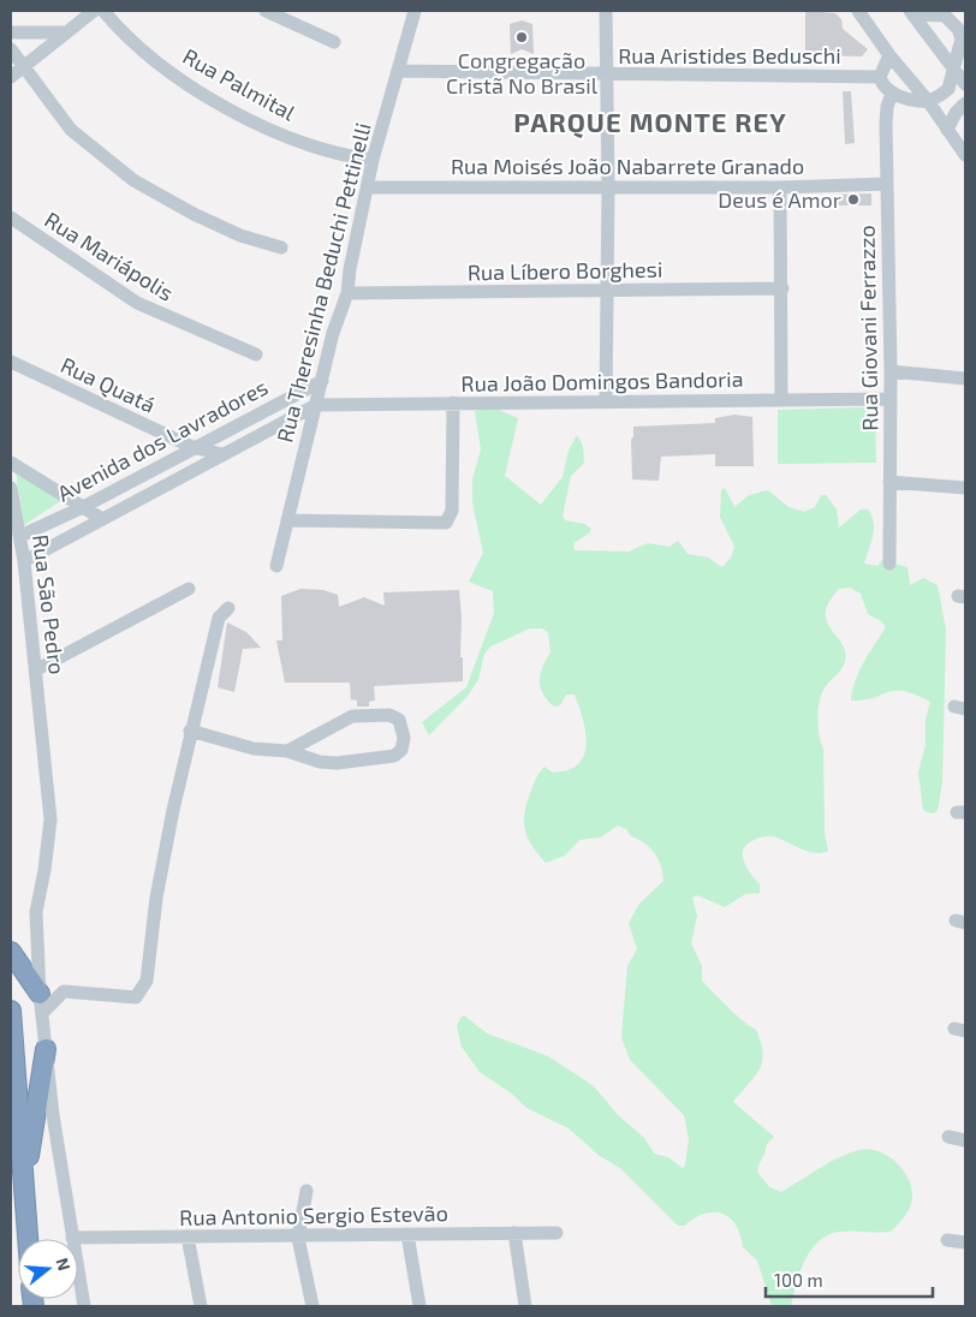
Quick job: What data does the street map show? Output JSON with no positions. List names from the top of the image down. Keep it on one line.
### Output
{"streets":{"street":["Rua Aristides Beduschi","Rua Palmital","Rua Moisés João Nabarrete Granado","Rua Mariápolis","Rua Líbero Borghesi","Rua Theresinha Beduchi Pettinelli","Rua Giovani Ferrazzo","Rua João Domingos Bandoria","Rua Quatá","Avenida dos Lavradores","Rua São Pedro","Rua Antonio Sergio Estevão"]},"crossings":[["Rua Aristides Beduschi","Rua Theresinha Beduchi Pettinelli"],["Rua Palmital","Rua Theresinha Beduchi Pettinelli"],["Rua Moisés João Nabarrete Granado","Rua Theresinha Beduchi Pettinelli"],["Rua Moisés João Nabarrete Granado","Rua Giovani Ferrazzo"],["Rua Líbero Borghesi","Rua Theresinha Beduchi Pettinelli"],["Rua Theresinha Beduchi Pettinelli","Rua João Domingos Bandoria"],["Rua Theresinha Beduchi Pettinelli","Avenida dos Lavradores"],["Rua Giovani Ferrazzo","Rua João Domingos Bandoria"],["Rua João Domingos Bandoria","Avenida dos Lavradores"],["Rua Quatá","Avenida dos Lavradores"],["Avenida dos Lavradores","Rua São Pedro"],["Rua São Pedro","Rua Antonio Sergio Estevão"]],"districts":["PARQUE MONTE REY"],"places":["Congregação Cristã No Brasil","Deus é Amor"],"scale_bar":"100 m","north":"right"}
